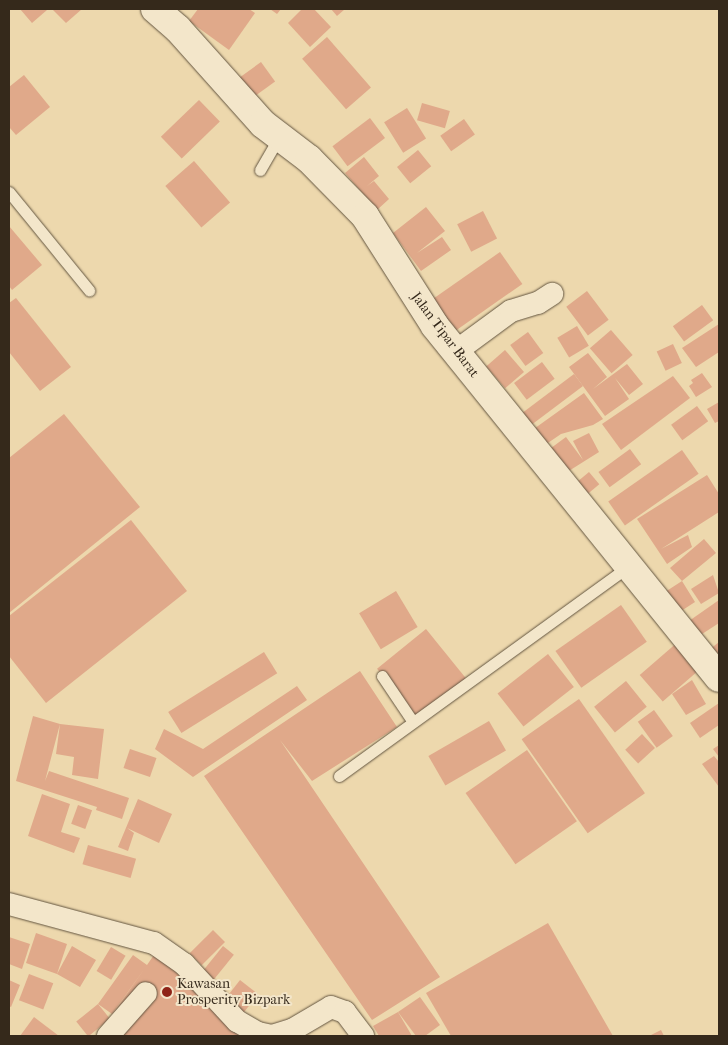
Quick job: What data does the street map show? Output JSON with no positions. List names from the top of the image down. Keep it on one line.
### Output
{"streets":{"street":["Jalan Tipar Barat"]},"places":["Kawasan Prosperity Bizpark"]}
